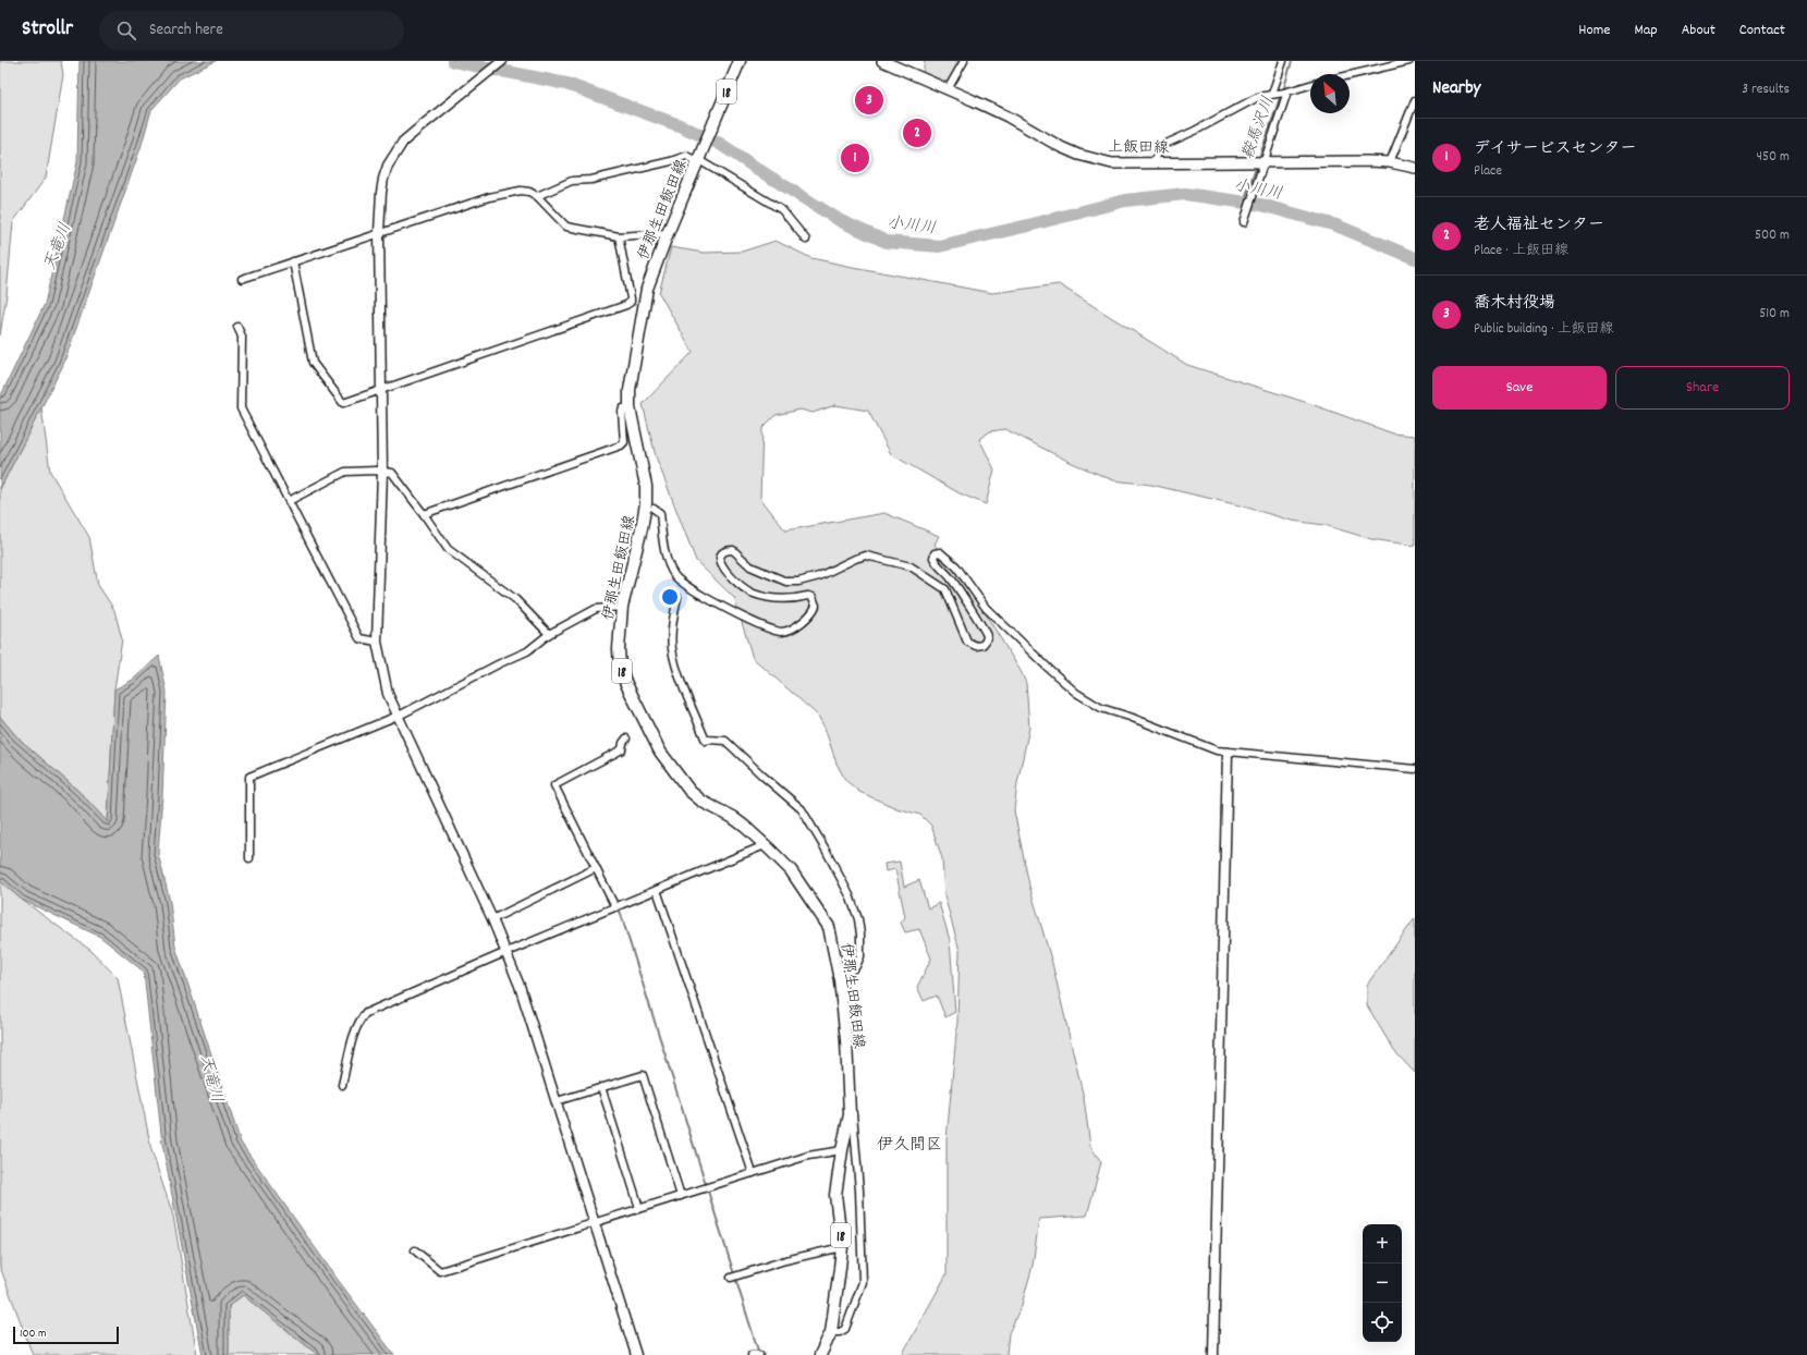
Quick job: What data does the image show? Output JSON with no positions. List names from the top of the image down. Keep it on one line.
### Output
{"streets":{"main road":["18","上飯田線","伊那生田飯田線"]},"districts":["伊久間区"],"water":["鞍馬沢川","小川川","天竜川"],"scale_bar":"100 m","north":"top left","page":{"header":"Strollr","search":"Search here","nav":["Home","Map","About","Contact"],"heading":["Nearby","3 results"],"pins":["3","2","1"],"list":[{"mark":"1","name":"デイサービスセンター","note":"Place","value":"450 m"},{"mark":"2","name":"老人福祉センター","note":"Place · 上飯田線","value":"500 m"},{"mark":"3","name":"喬木村役場","note":"Public building · 上飯田線","value":"510 m"}],"buttons":["Save","Share"],"map_buttons":["+","−"],"scale":"100 m"}}
